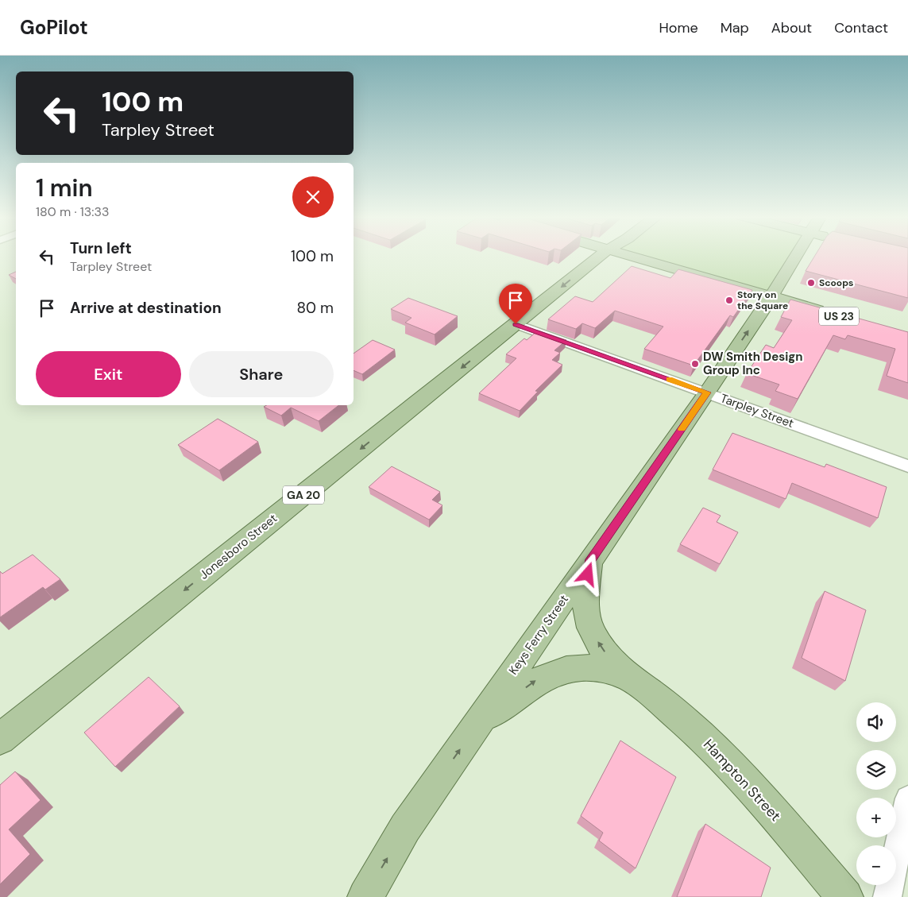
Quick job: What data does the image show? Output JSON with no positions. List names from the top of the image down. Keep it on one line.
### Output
{"streets":{"main road":["US 23","GA 20","Jonesboro Street","Keys Ferry Street","Hampton Street"],"street":["Tarpley Street"]},"crossings":[["US 23","Keys Ferry Street"],["Tarpley Street","Jonesboro Street"],["Tarpley Street","Keys Ferry Street"]],"one_way":["Jonesboro Street","Keys Ferry Street"],"places":["Scoops","Story on the Square","DW Smith Design Group Inc"],"page":{"header":"GoPilot","nav":["Home","Map","About","Contact"],"turn":["100 m","Tarpley Street"],"heading":["1 min","180 m · 13:33"],"list":[{"name":"Turn left","note":"Tarpley Street","value":"100 m"},{"name":"Arrive at destination","value":"80 m"}],"buttons":["Exit","Share"],"map_buttons":["+","−"]}}
